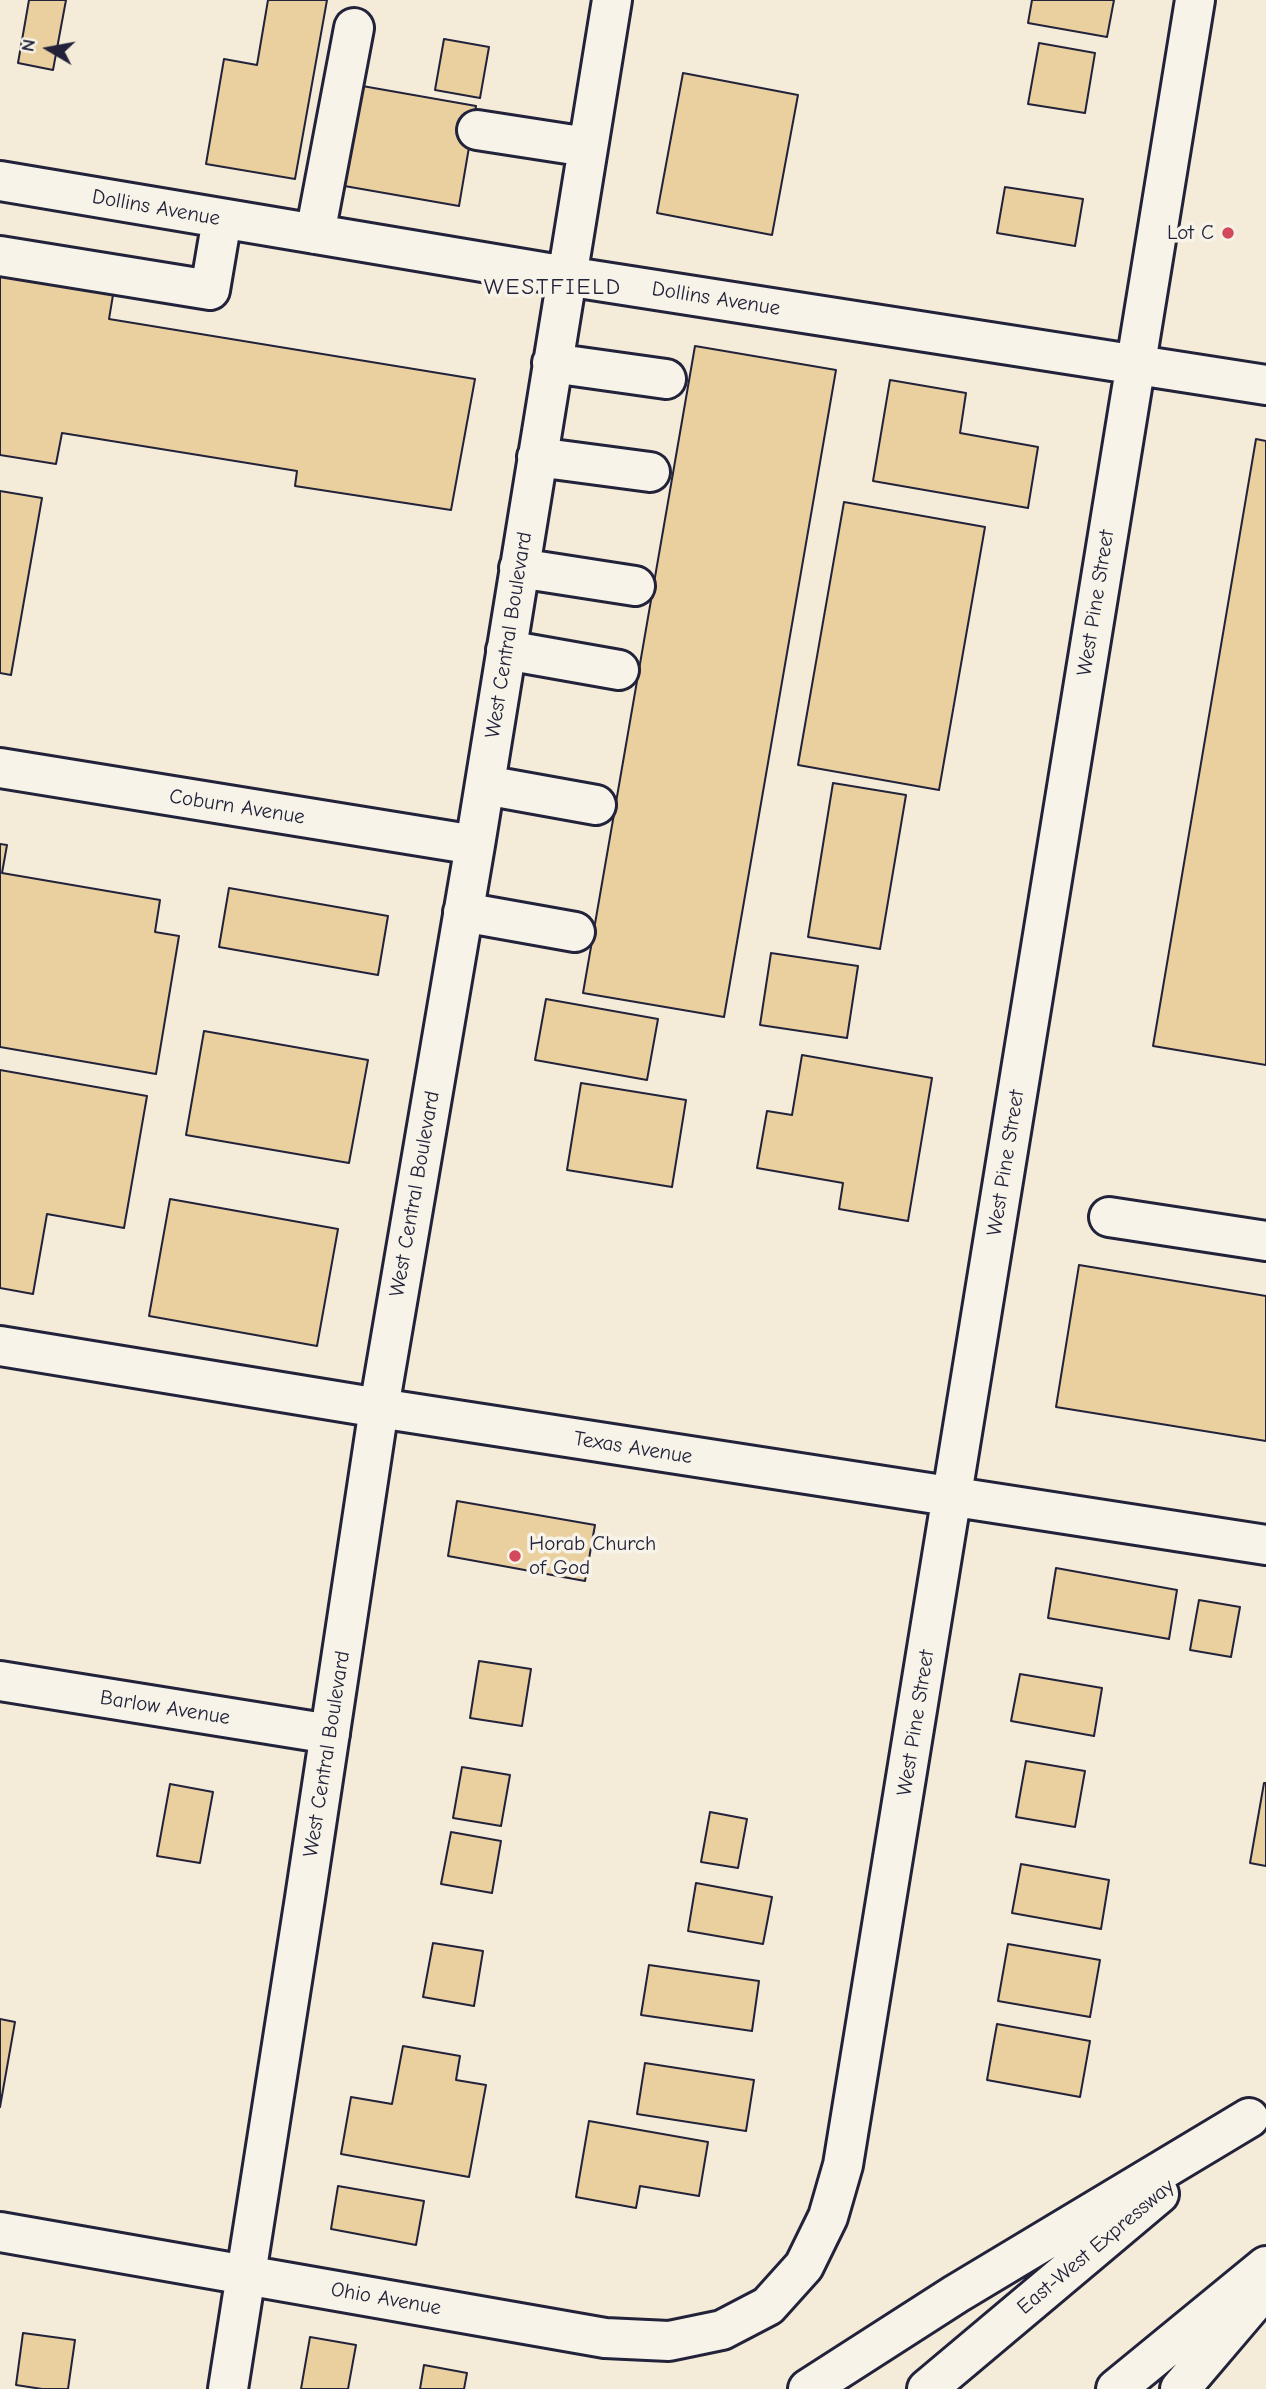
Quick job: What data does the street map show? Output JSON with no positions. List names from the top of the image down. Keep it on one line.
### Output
{"streets":{"main road":["Dollins Avenue","West Pine Street","West Central Boulevard","Coburn Avenue","Texas Avenue","Barlow Avenue","East-West Expressway","Ohio Avenue"]},"crossings":[["Dollins Avenue","West Pine Street"],["Dollins Avenue","West Central Boulevard"],["West Pine Street","Texas Avenue"],["West Pine Street","Ohio Avenue"],["West Central Boulevard","Coburn Avenue"],["West Central Boulevard","Texas Avenue"],["West Central Boulevard","Barlow Avenue"],["West Central Boulevard","Ohio Avenue"]],"districts":["WESTFIELD"],"places":["Lot C","Horab Church of God"],"north":"left"}
